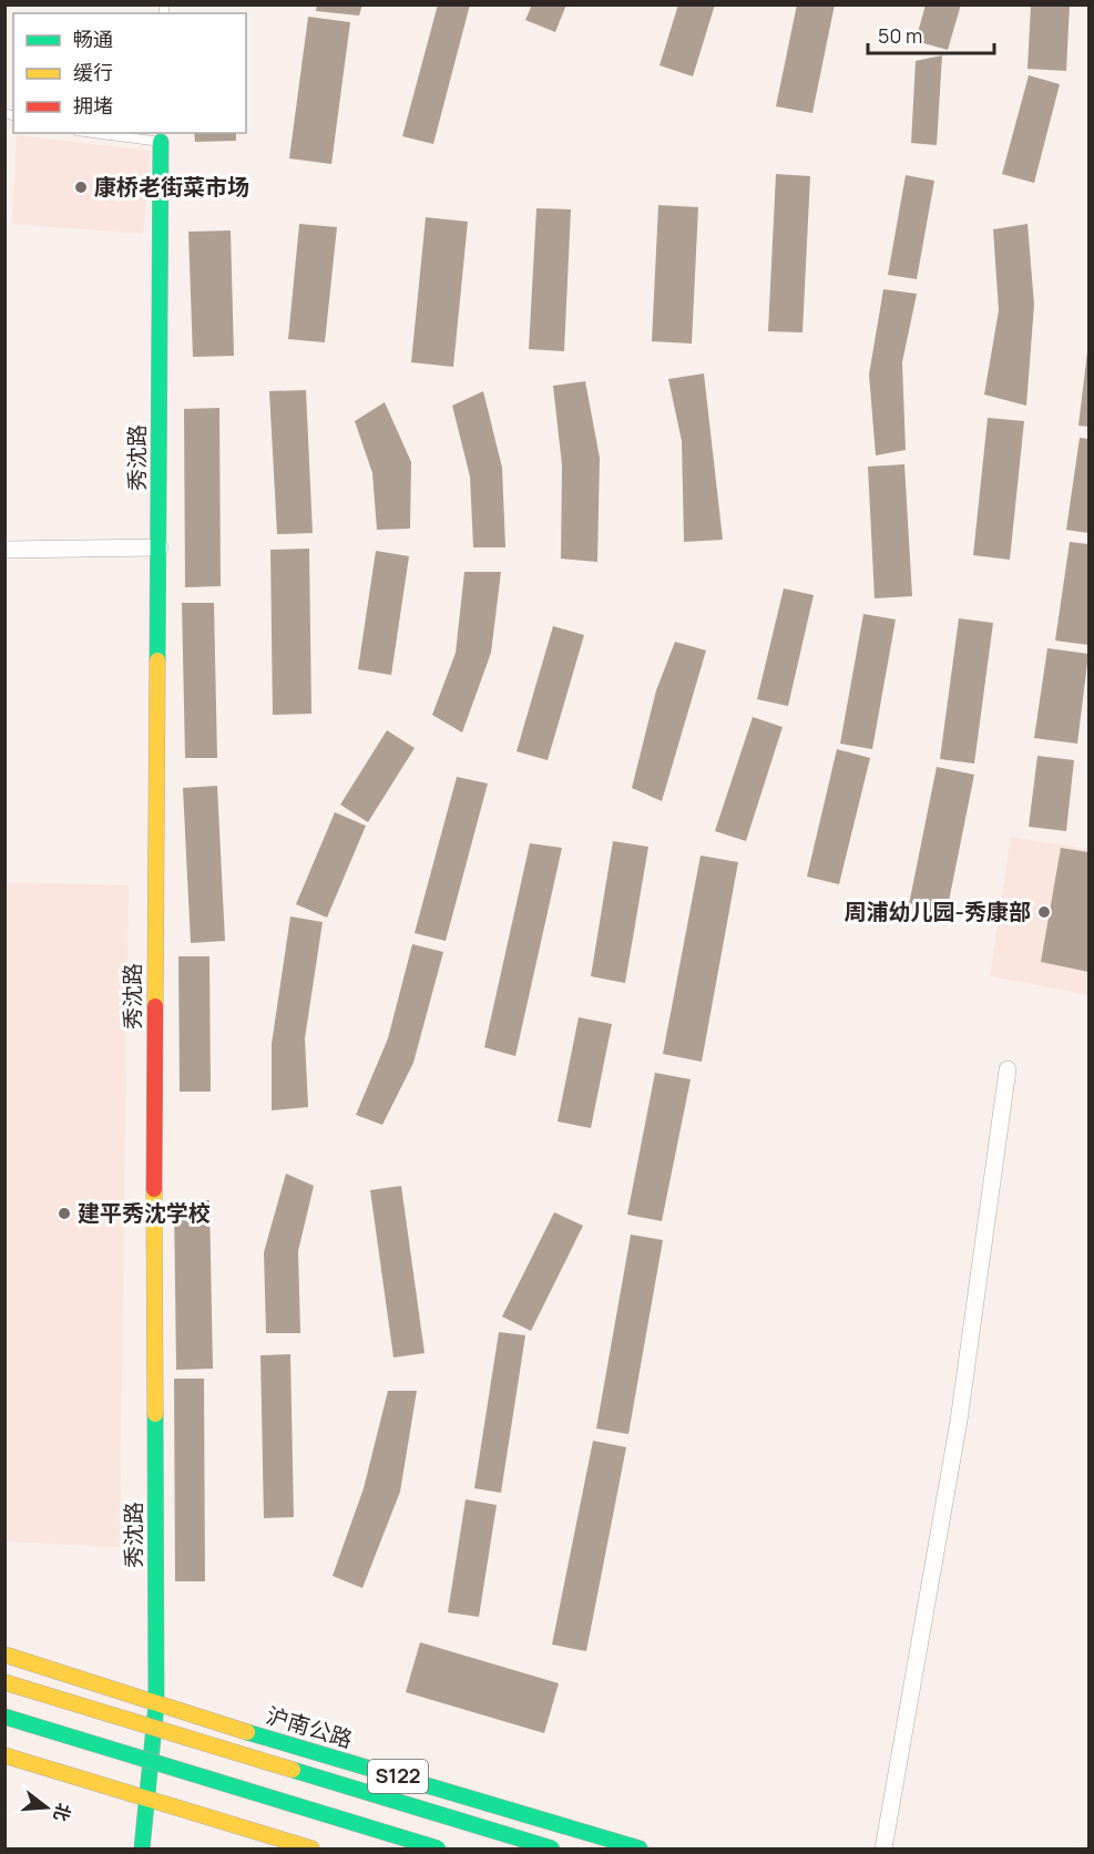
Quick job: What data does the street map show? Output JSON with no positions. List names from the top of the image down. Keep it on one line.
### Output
{"streets":{"main road":["秀沈路","沪南公路","S122"]},"crossings":[["秀沈路","沪南公路"]],"places":["康桥老街菜市场","周浦幼儿园-秀康部","建平秀沈学校"],"legend":["畅通","缓行","拥堵"],"scale_bar":"50 m","north":"right"}
